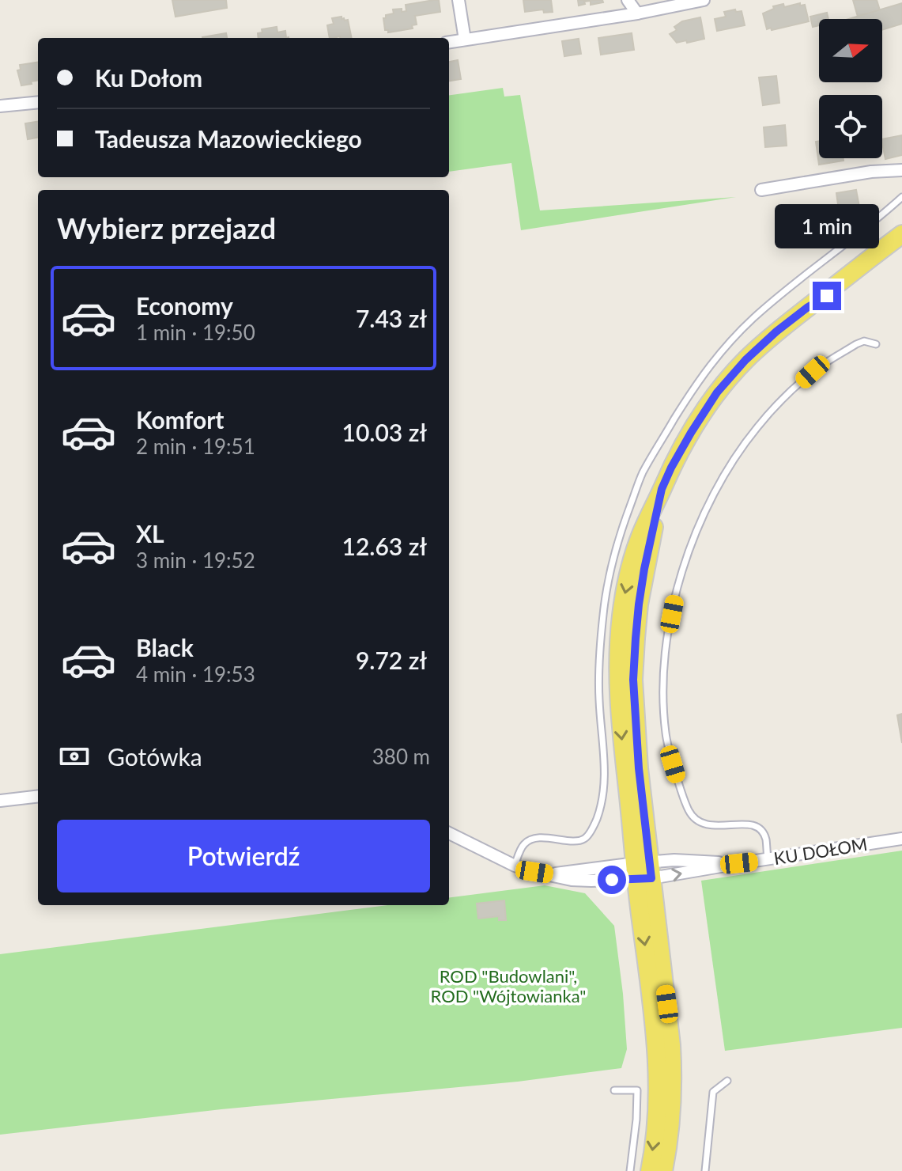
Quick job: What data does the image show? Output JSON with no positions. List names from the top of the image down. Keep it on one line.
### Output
{"streets":{"street":["KU DOŁOM"]},"parks":["ROD \"Budowlani\", ROD \"Wójtowianka\""],"north":"right","page":{"banner":["Ku Dołom","Tadeusza Mazowieckiego"],"heading":"Wybierz przejazd","bubble":"1 min","list":[{"name":"Economy","note":"1 min · 19:50","value":"7.43 zł"},{"name":"Komfort","note":"2 min · 19:51","value":"10.03 zł"},{"name":"XL","note":"3 min · 19:52","value":"12.63 zł"},{"name":"Black","note":"4 min · 19:53","value":"9.72 zł"}],"pay":["Gotówka","380 m"],"buttons":"Potwierdź"}}
